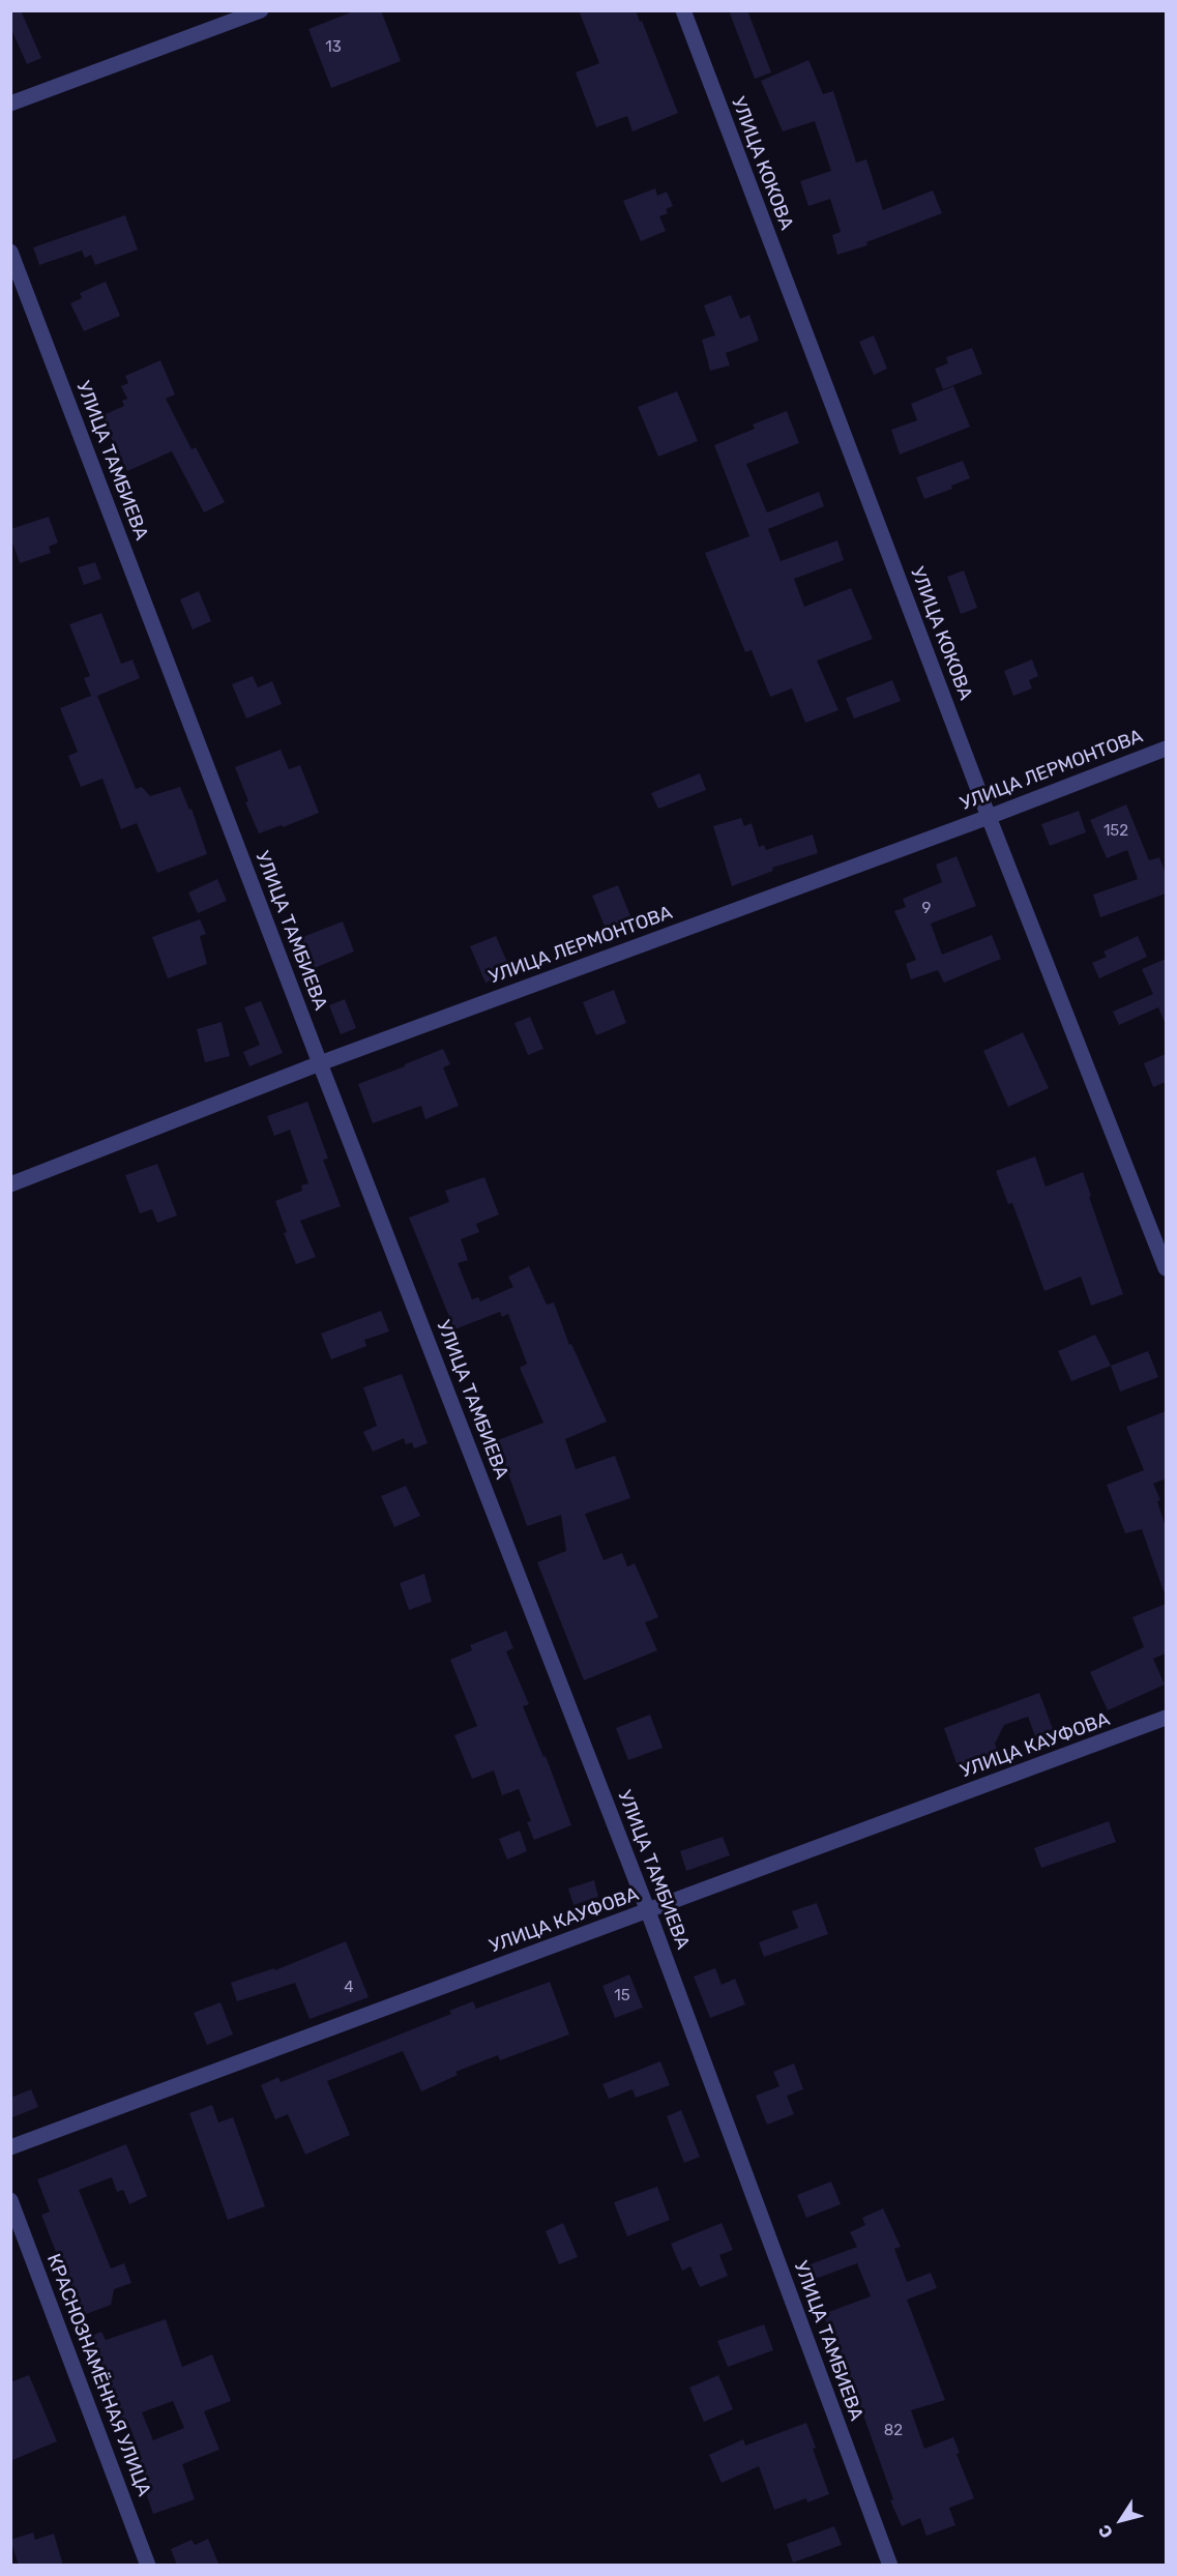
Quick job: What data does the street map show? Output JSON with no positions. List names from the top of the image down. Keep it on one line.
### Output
{"streets":{"street":["УЛИЦА КОКОВА","УЛИЦА ТАМБИЕВА","УЛИЦА ЛЕРМОНТОВА","УЛИЦА КАУФОВА","КРАСНОЗНАМЁННАЯ УЛИЦА"]},"crossings":[["УЛИЦА КОКОВА","УЛИЦА ЛЕРМОНТОВА"],["УЛИЦА ТАМБИЕВА","УЛИЦА ЛЕРМОНТОВА"],["УЛИЦА ТАМБИЕВА","УЛИЦА КАУФОВА"]],"house_numbers":["13","152","9","4","15","82"],"north":"bottom left"}
